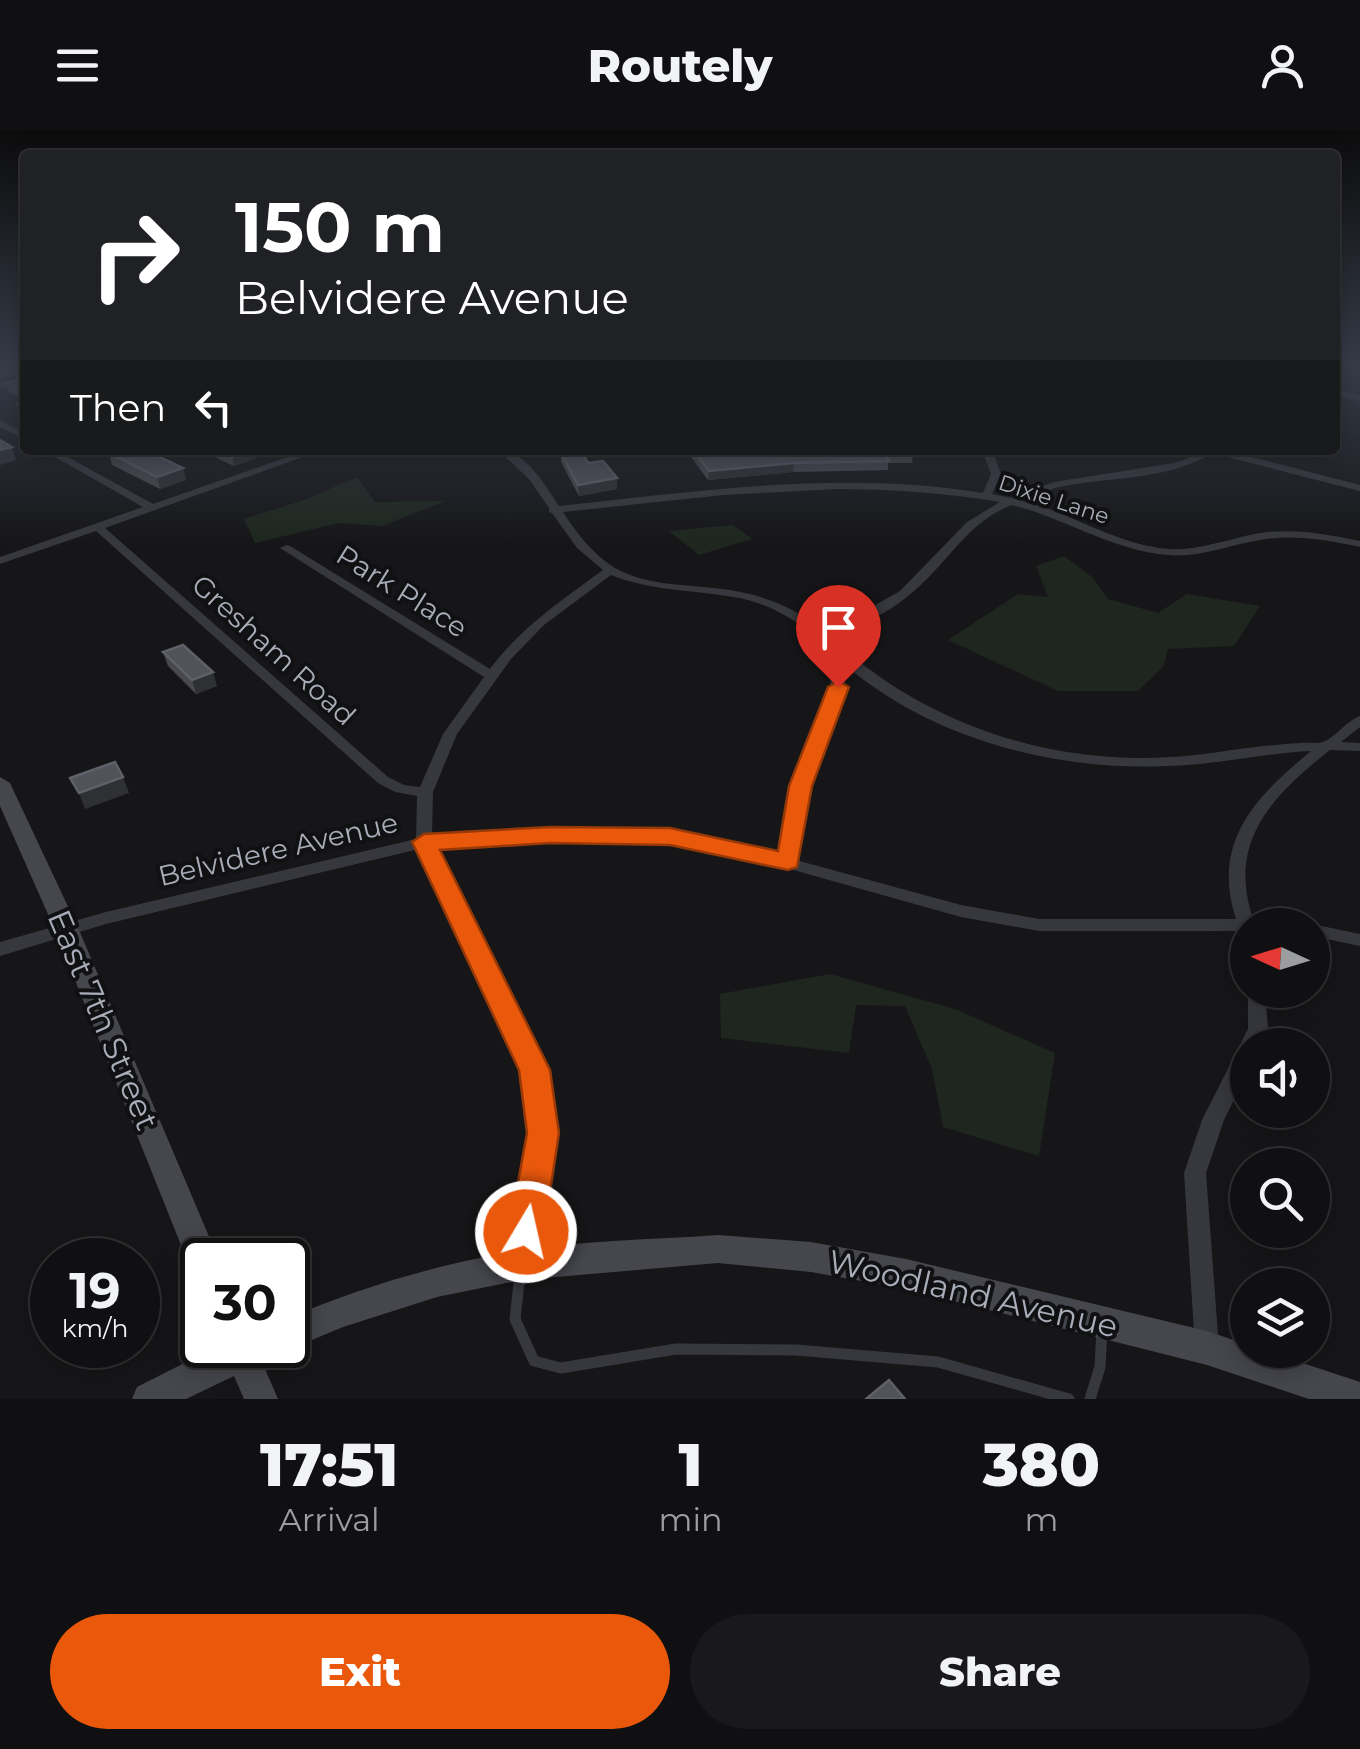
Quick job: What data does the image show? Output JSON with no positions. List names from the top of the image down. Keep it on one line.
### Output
{"streets":{"street":["Dixie Lane","Park Place","Gresham Road","Belvidere Avenue","East 7th Street","Woodland Avenue"]},"crossings":[["Belvidere Avenue","East 7th Street"]],"north":"left","page":{"header":"Routely","turn":["150 m","Belvidere Avenue"],"then":"Then","speed":"19 km/h","limit":"30","eta":["17:51","Arrival","1","min","380","m"],"buttons":["Exit","Share"]}}
